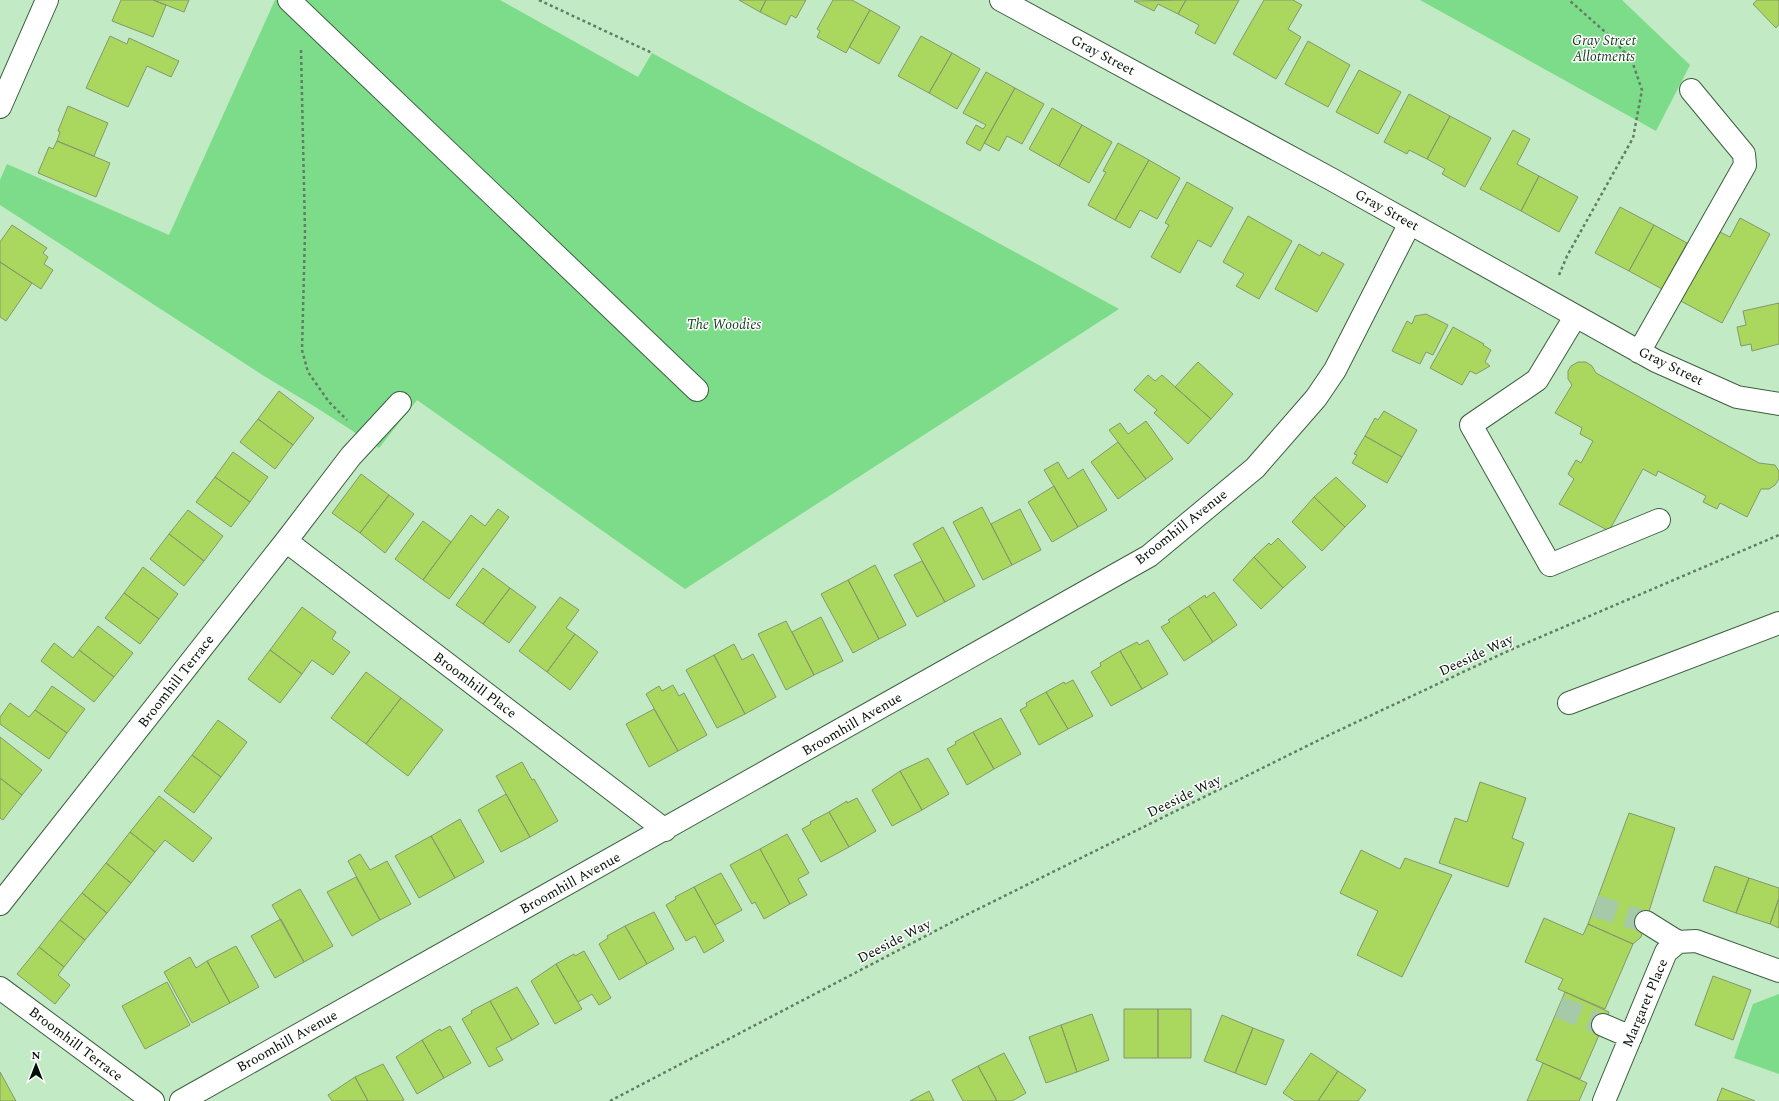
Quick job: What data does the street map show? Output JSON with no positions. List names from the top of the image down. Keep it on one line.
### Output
{"streets":{"street":["Gray Street","Broomhill Avenue","Broomhill Terrace","Broomhill Place","Margaret Place"],"path":["Deeside Way"]},"crossings":[["Gray Street","Broomhill Avenue"],["Broomhill Avenue","Broomhill Place"],["Broomhill Terrace","Broomhill Place"]],"parks":["Gray Street Allotments","The Woodies"],"north":"top"}
